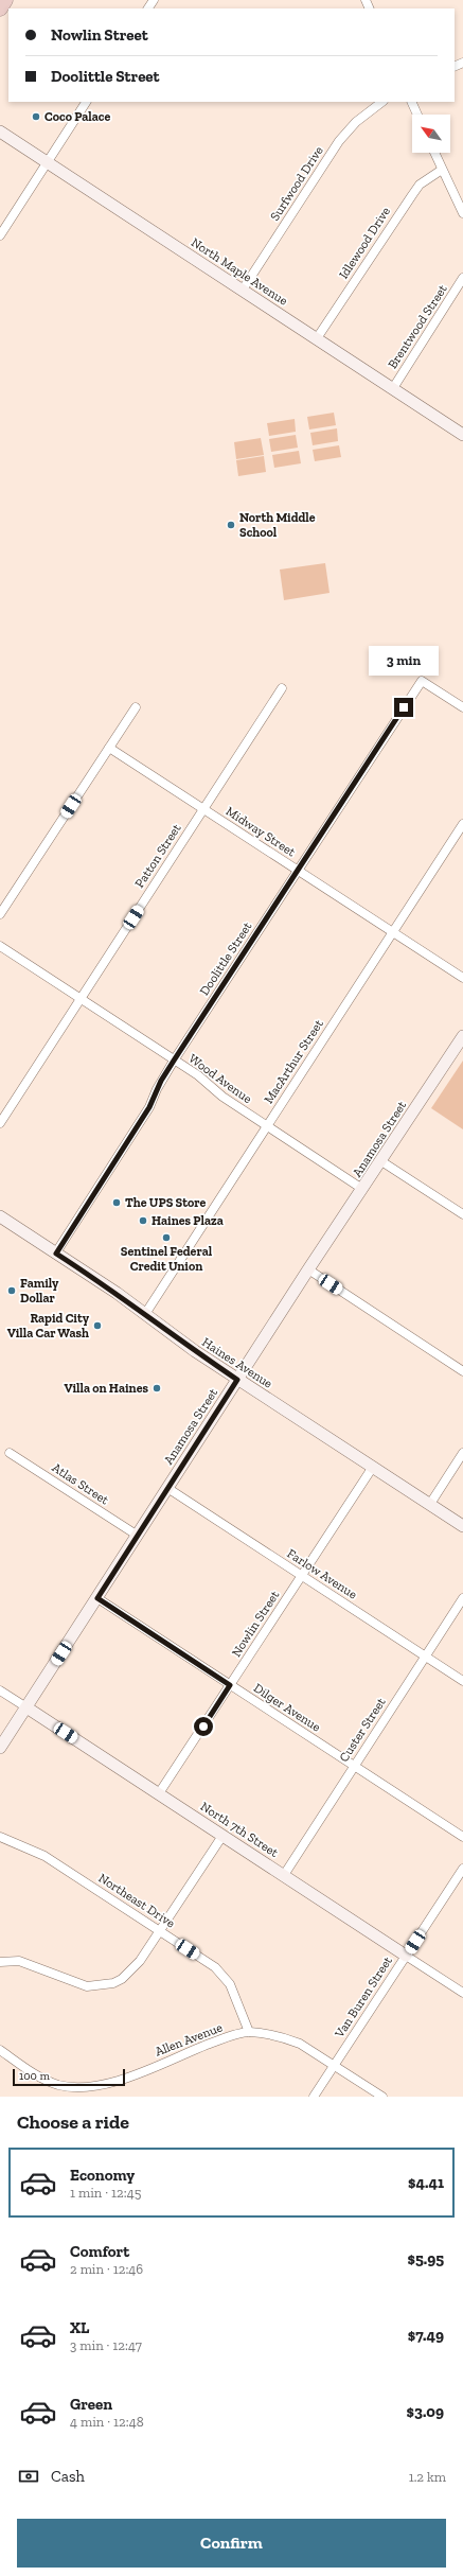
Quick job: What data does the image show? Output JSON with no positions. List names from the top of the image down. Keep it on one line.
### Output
{"streets":{"main road":["North Maple Avenue","Anamosa Street","Haines Avenue","North 7th Street"],"street":["Surfwood Drive","Idlewood Drive","Brentwood Street","Midway Street","Patton Street","Doolittle Street","MacArthur Street","Wood Avenue","Atlas Street","Farlow Avenue","Nowlin Street","Dilger Avenue","Custer Street","Northeast Drive","Van Buren Street","Allen Avenue"]},"crossings":[["Surfwood Drive","North Maple Avenue"],["Idlewood Drive","North Maple Avenue"],["North Maple Avenue","Brentwood Street"],["Midway Street","Patton Street"],["Midway Street","Doolittle Street"],["Midway Street","MacArthur Street"],["Patton Street","Wood Avenue"],["Doolittle Street","Wood Avenue"],["Doolittle Street","Haines Avenue"],["MacArthur Street","Wood Avenue"],["MacArthur Street","Haines Avenue"],["Wood Avenue","Anamosa Street"],["Anamosa Street","Haines Avenue"],["Anamosa Street","Atlas Street"],["Anamosa Street","Farlow Avenue"],["Anamosa Street","Dilger Avenue"],["Anamosa Street","North 7th Street"],["Haines Avenue","Nowlin Street"],["Farlow Avenue","Nowlin Street"],["Farlow Avenue","Custer Street"],["Nowlin Street","Dilger Avenue"],["Nowlin Street","North 7th Street"],["Dilger Avenue","Custer Street"],["Custer Street","North 7th Street"],["North 7th Street","Van Buren Street"],["Northeast Drive","Allen Avenue"],["Van Buren Street","Allen Avenue"]],"places":["Coco Palace","North Middle School","The UPS Store","Haines Plaza","Sentinel Federal Credit Union","Family Dollar","Rapid City Villa Car Wash","Villa on Haines"],"scale_bar":"100 m","north":"top left","page":{"banner":["Nowlin Street","Doolittle Street"],"bubble":"3 min","scale":"100 m","heading":"Choose a ride","list":[{"name":"Economy","note":"1 min · 12:45","value":"$4.41"},{"name":"Comfort","note":"2 min · 12:46","value":"$5.95"},{"name":"XL","note":"3 min · 12:47","value":"$7.49"},{"name":"Green","note":"4 min · 12:48","value":"$3.09"}],"pay":["Cash","1.2 km"],"buttons":"Confirm"}}
